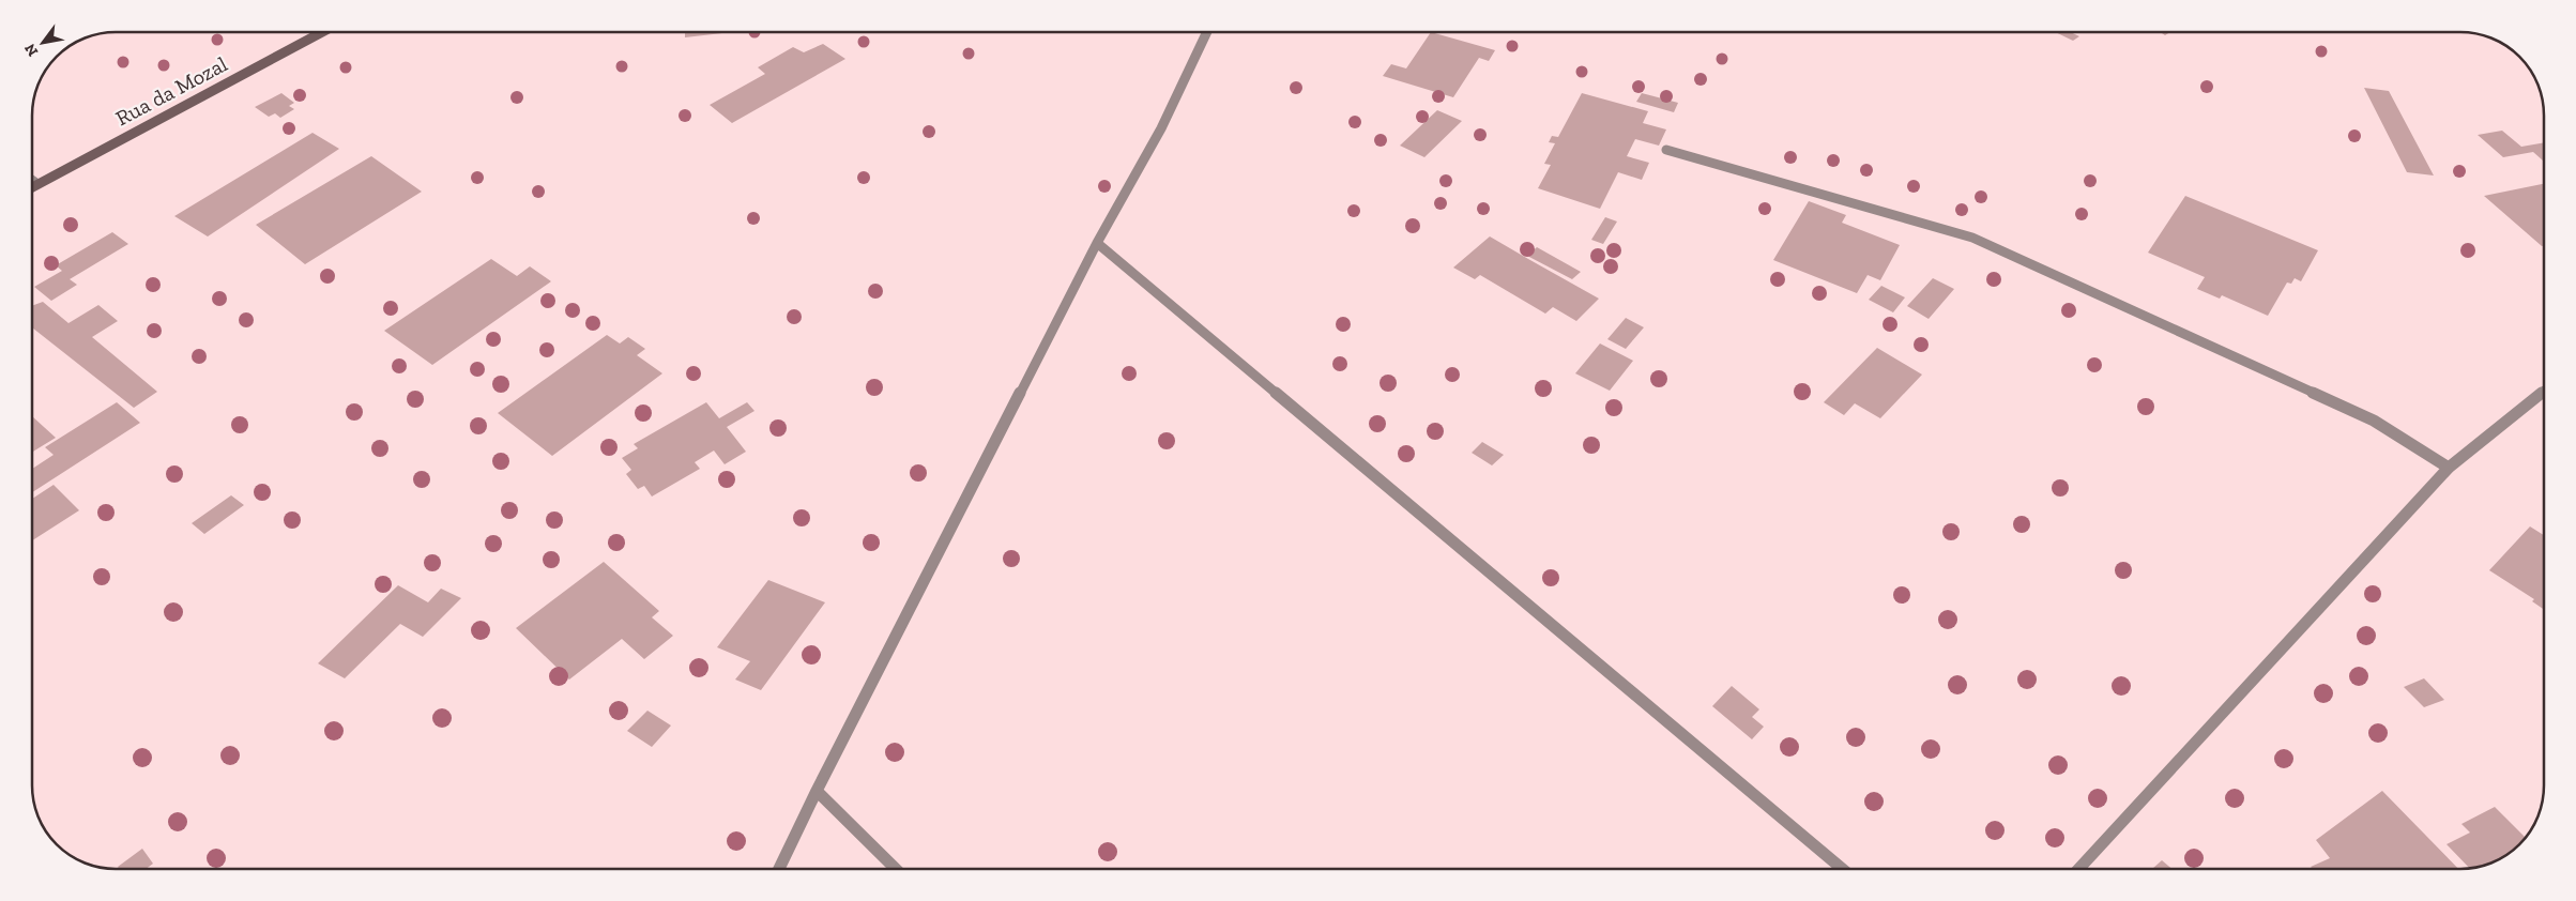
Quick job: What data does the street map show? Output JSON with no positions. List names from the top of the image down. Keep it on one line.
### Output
{"streets":{"main road":["Rua da Mozal"]},"north":"bottom left"}
